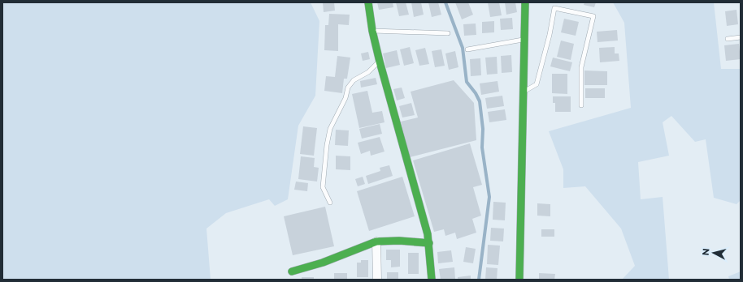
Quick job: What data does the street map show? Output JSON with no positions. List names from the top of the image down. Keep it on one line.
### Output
{"north":"left"}
